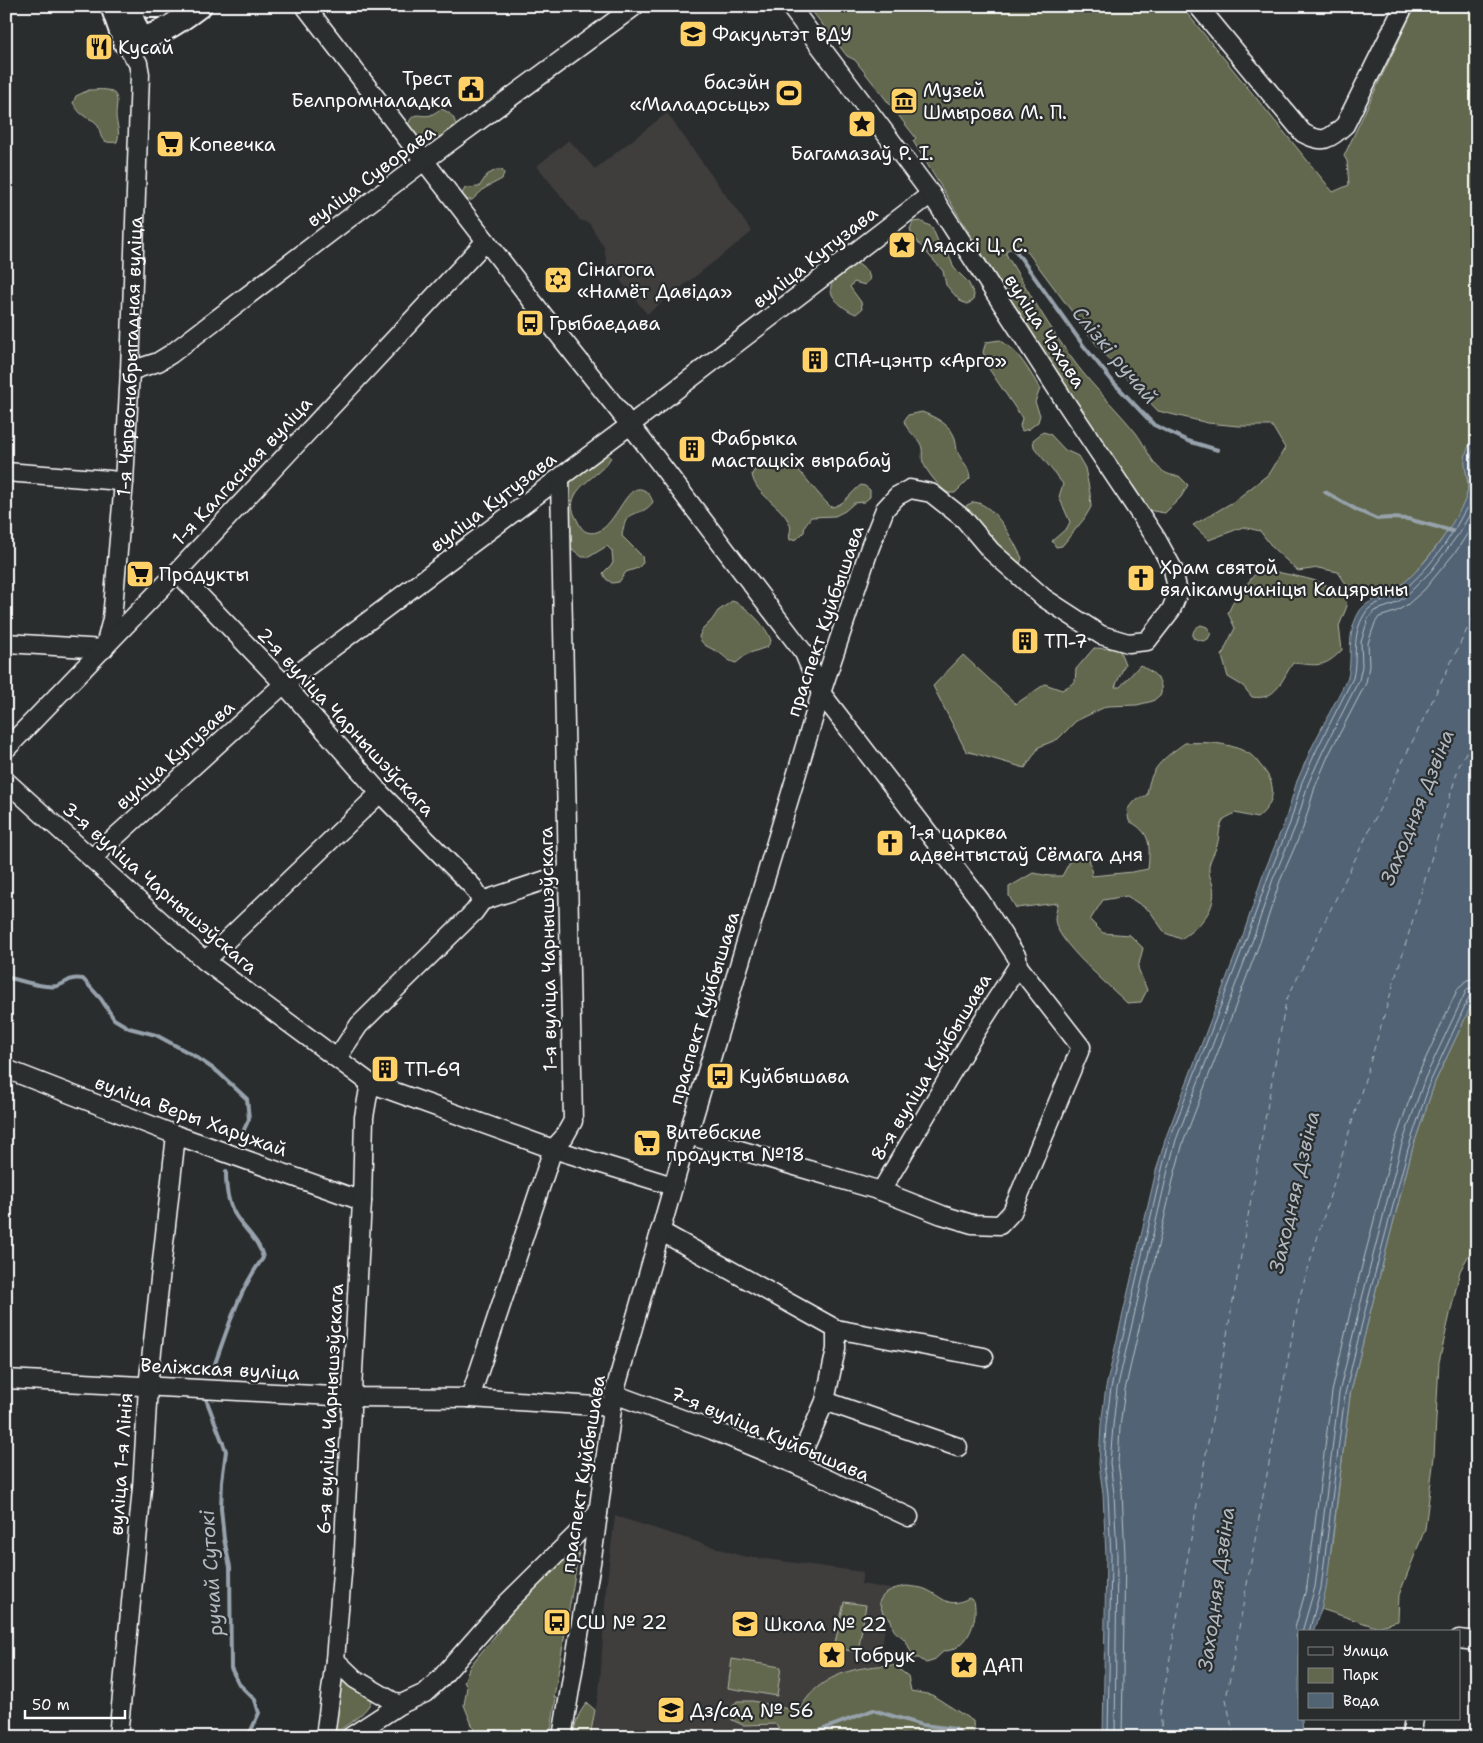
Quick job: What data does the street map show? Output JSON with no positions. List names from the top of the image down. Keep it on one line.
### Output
{"streets":{"main road":["1-я Чырвонабрыгадная вуліца"],"street":["вуліца Суворава","вуліца Кутузава","вуліца Чэхава","1-я Калгасная вуліца","праспект Куйбышава","2-я вуліца Чарнышэўскага","3-я вуліца Чарнышэўскага","1-я вуліца Чарнышэўскага","8-я вуліца Куйбышава","вуліца Веры Харужай","Веліжская вуліца","6-я вуліца Чарнышэўскага","7-я вуліца Куйбышава","вуліца 1-я Лінія"]},"crossings":[["вуліца Суворава","1-я Чырвонабрыгадная вуліца"],["вуліца Кутузава","вуліца Чэхава"],["вуліца Кутузава","2-я вуліца Чарнышэўскага"],["вуліца Кутузава","3-я вуліца Чарнышэўскага"],["вуліца Кутузава","1-я вуліца Чарнышэўскага"],["вуліца Чэхава","праспект Куйбышава"],["1-я Чырвонабрыгадная вуліца","1-я Калгасная вуліца"],["1-я Калгасная вуліца","2-я вуліца Чарнышэўскага"],["праспект Куйбышава","3-я вуліца Чарнышэўскага"],["праспект Куйбышава","Веліжская вуліца"],["праспект Куйбышава","7-я вуліца Куйбышава"],["3-я вуліца Чарнышэўскага","1-я вуліца Чарнышэўскага"],["3-я вуліца Чарнышэўскага","6-я вуліца Чарнышэўскага"],["1-я вуліца Чарнышэўскага","Веліжская вуліца"],["вуліца Веры Харужай","6-я вуліца Чарнышэўскага"],["вуліца Веры Харужай","вуліца 1-я Лінія"],["Веліжская вуліца","6-я вуліца Чарнышэўскага"],["Веліжская вуліца","7-я вуліца Куйбышава"],["Веліжская вуліца","вуліца 1-я Лінія"]],"water":["Слізкі ручай","Заходняя Дзвіна","ручай Сутокі"],"places":{"school or university":["Факультэт ВДУ","Школа № 22","Дз/сад № 56"],"restaurant":["Кусай"],"public building":["Трест Белпромналадка"],"sports":["басэйн «Маладосьць»"],"museum":["Музей Шмырова М. П."],"place":["Багамазаў Р. І.","Лядскі Ц. С.","Тобрук","ДАП"],"supermarket":["Копеечка","Продукты","Витебские продукты №18"],"synagogue":["Сінагога «Намёт Давіда»"],"bus stop":["Грыбаедава","Куйбышава","СШ № 22"],"building":["СПА-цэнтр «Арго»","Фабрыка мастацкіх вырабаў","ТП-7","ТП-69"],"church":["Храм святой вялікамучаніцы Кацярыны","1-я царква адвентыстаў Сёмага дня"]},"legend":["Улица","Парк","Вода"],"scale_bar":"50 m"}
